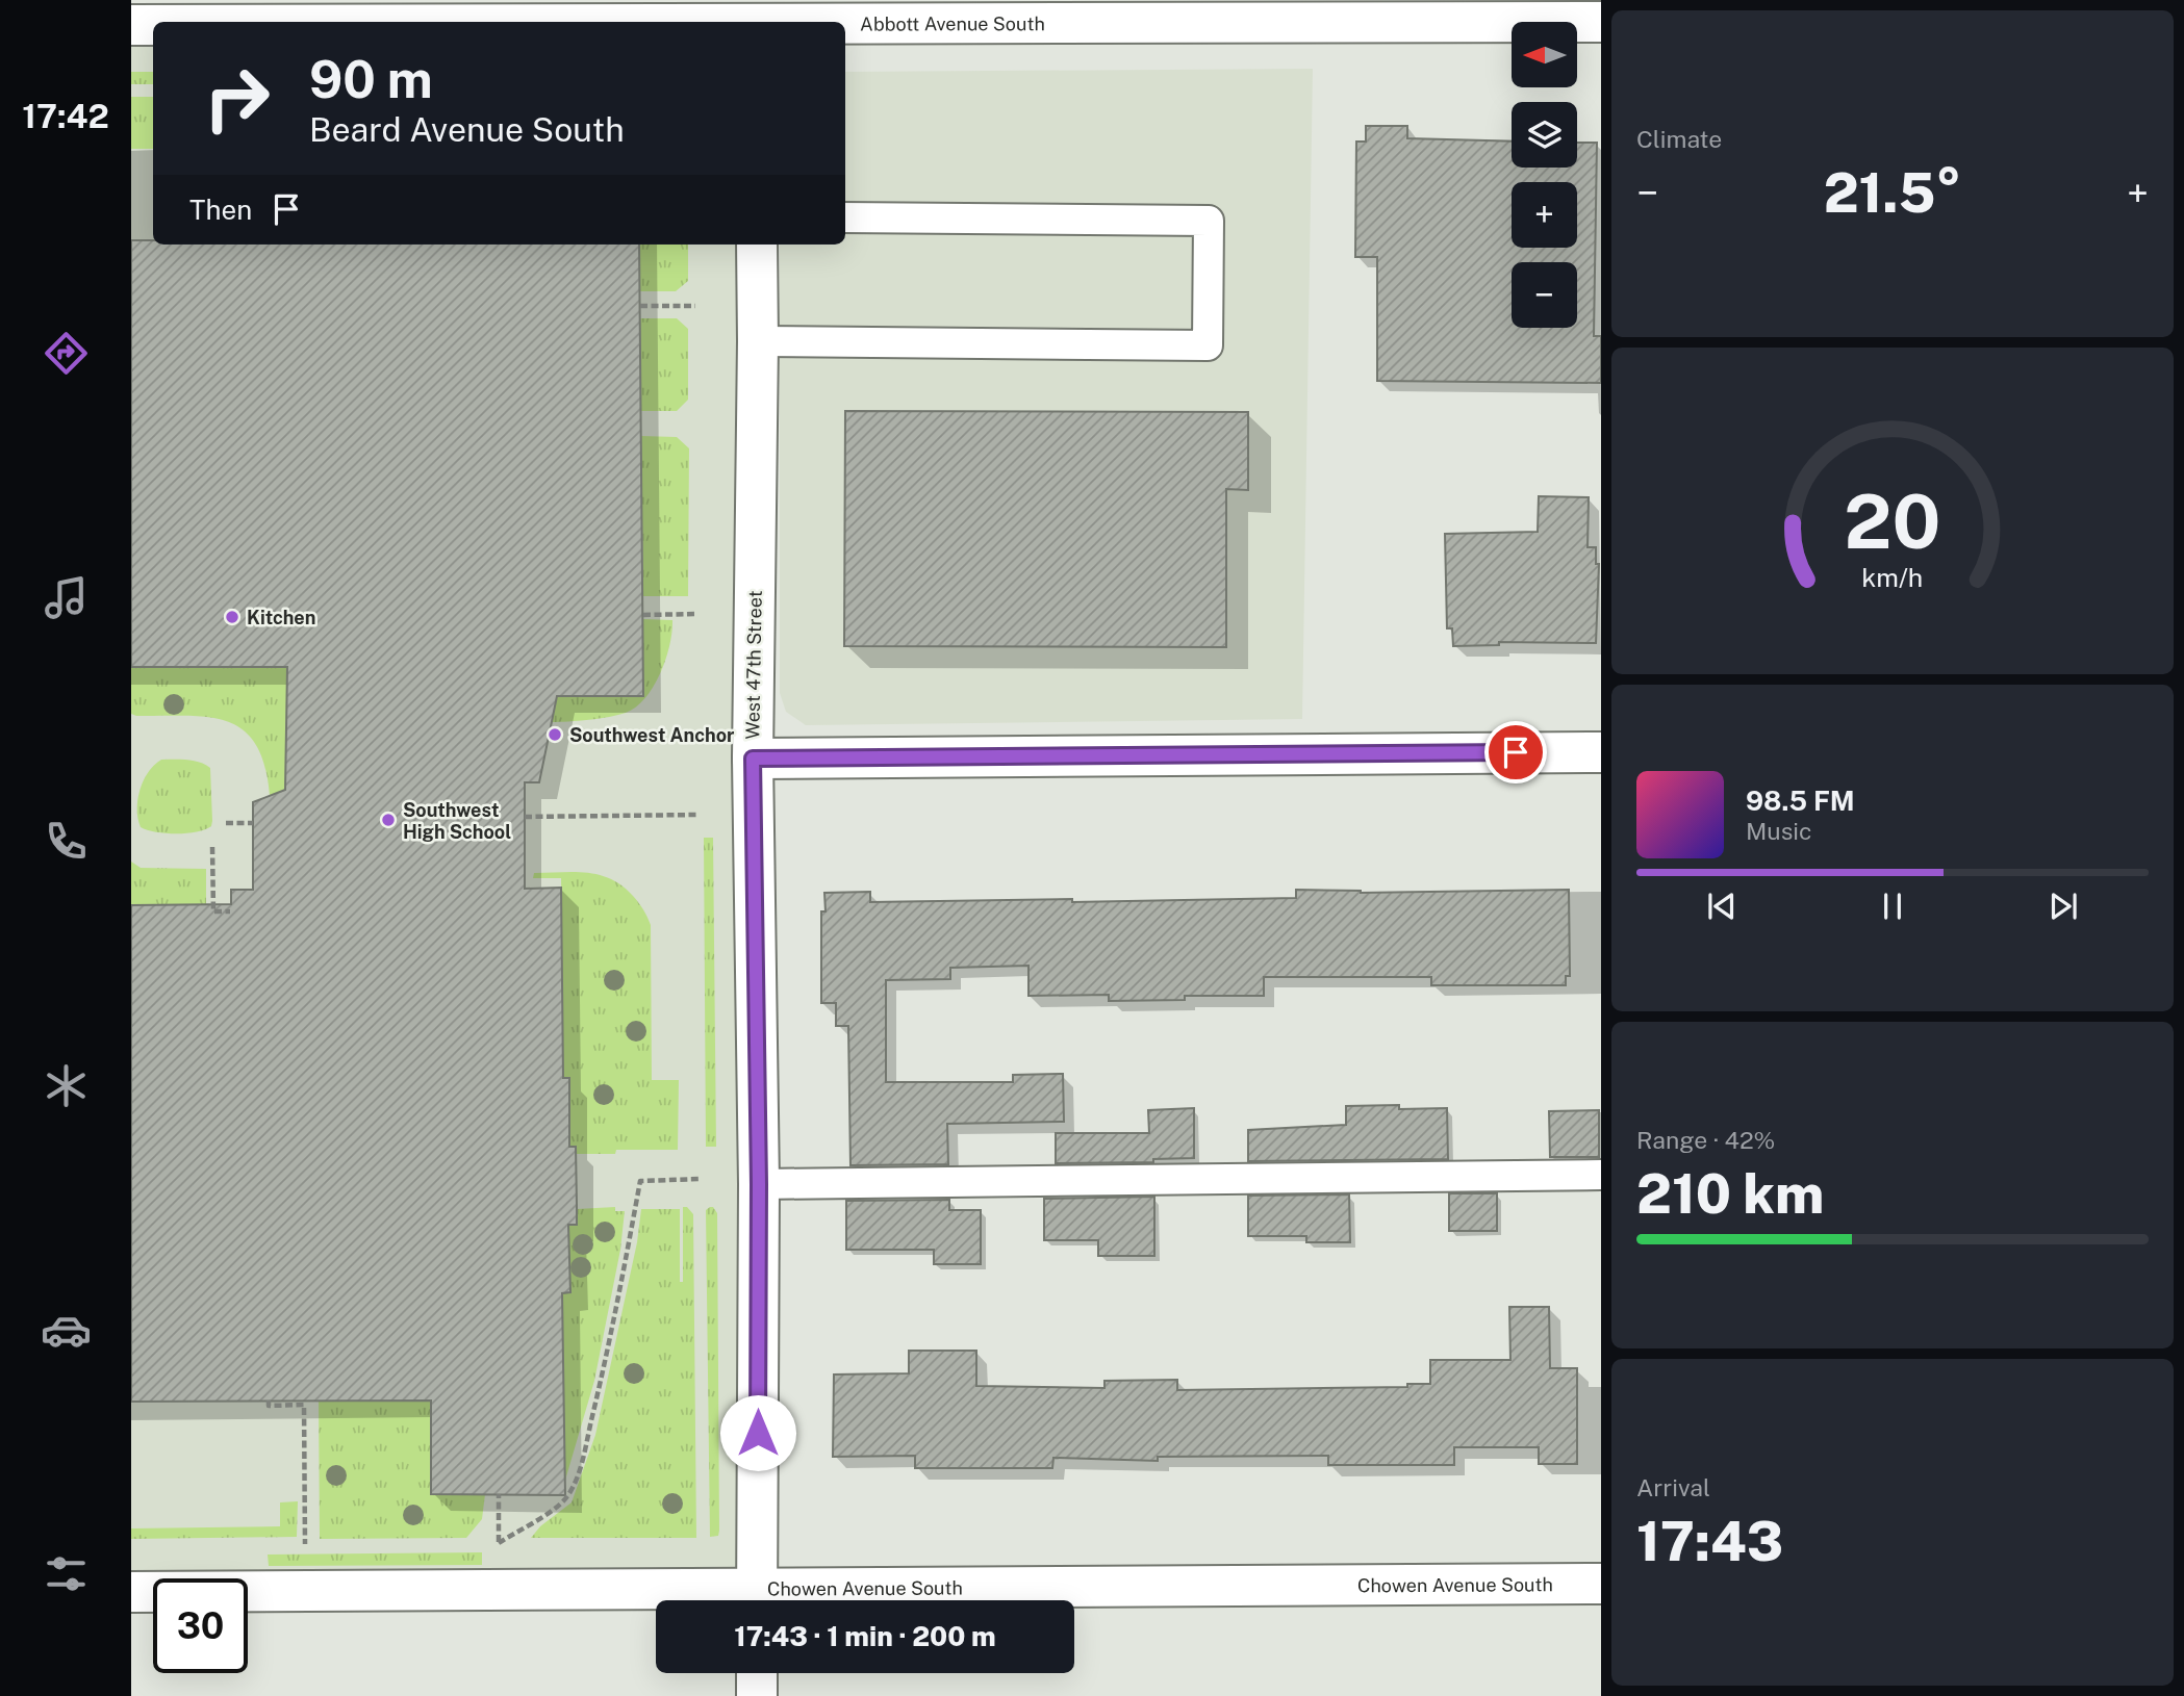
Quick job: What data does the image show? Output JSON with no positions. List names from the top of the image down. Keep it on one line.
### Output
{"streets":{"street":["Abbott Avenue South","West 47th Street","Chowen Avenue South"]},"places":["Kitchen","Southwest Anchor","Southwest High School"],"north":"left","page":{"tabs":"17:42","tile":["Climate",["Range · 42%","210 km"],["Arrival","17:43"]],"map_buttons":["+","−"],"turn":["90 m","Beard Avenue South"],"heat":["−","21.5°","+"],"then":"Then","song":["98.5 FM","Music"],"limit":"30","trip":"17:43 · 1 min · 200 m","gauge":["20","km/h"]}}
